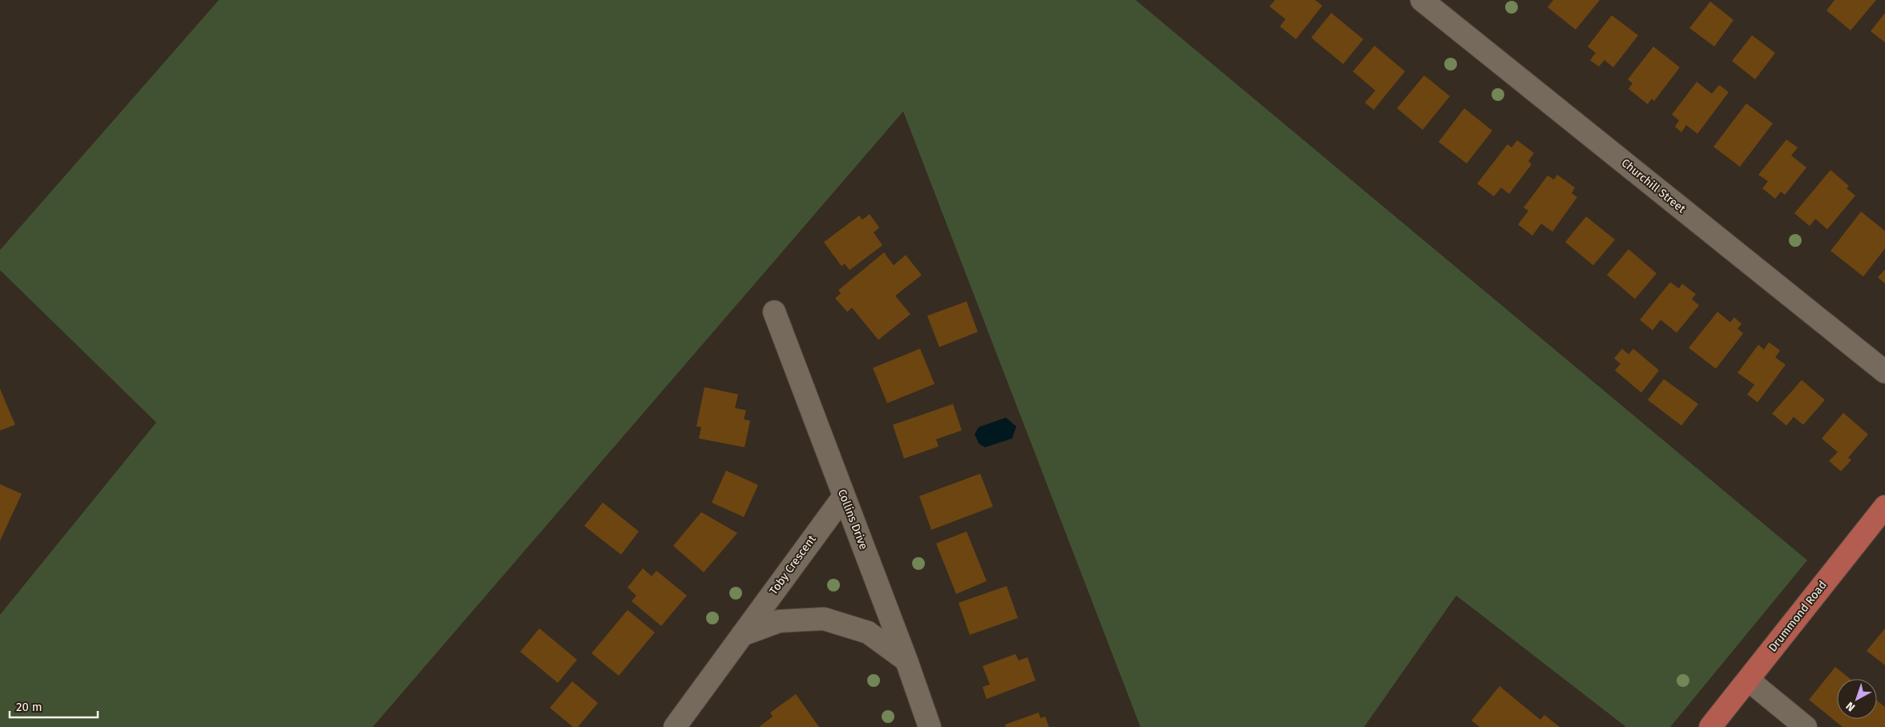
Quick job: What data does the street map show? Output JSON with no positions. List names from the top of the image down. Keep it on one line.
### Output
{"streets":{"main road":["Drummond Road"],"street":["Churchill Street","Collins Drive","Toby Crescent"]},"crossings":[["Collins Drive","Toby Crescent"]],"scale_bar":"20 m","north":"bottom left"}
